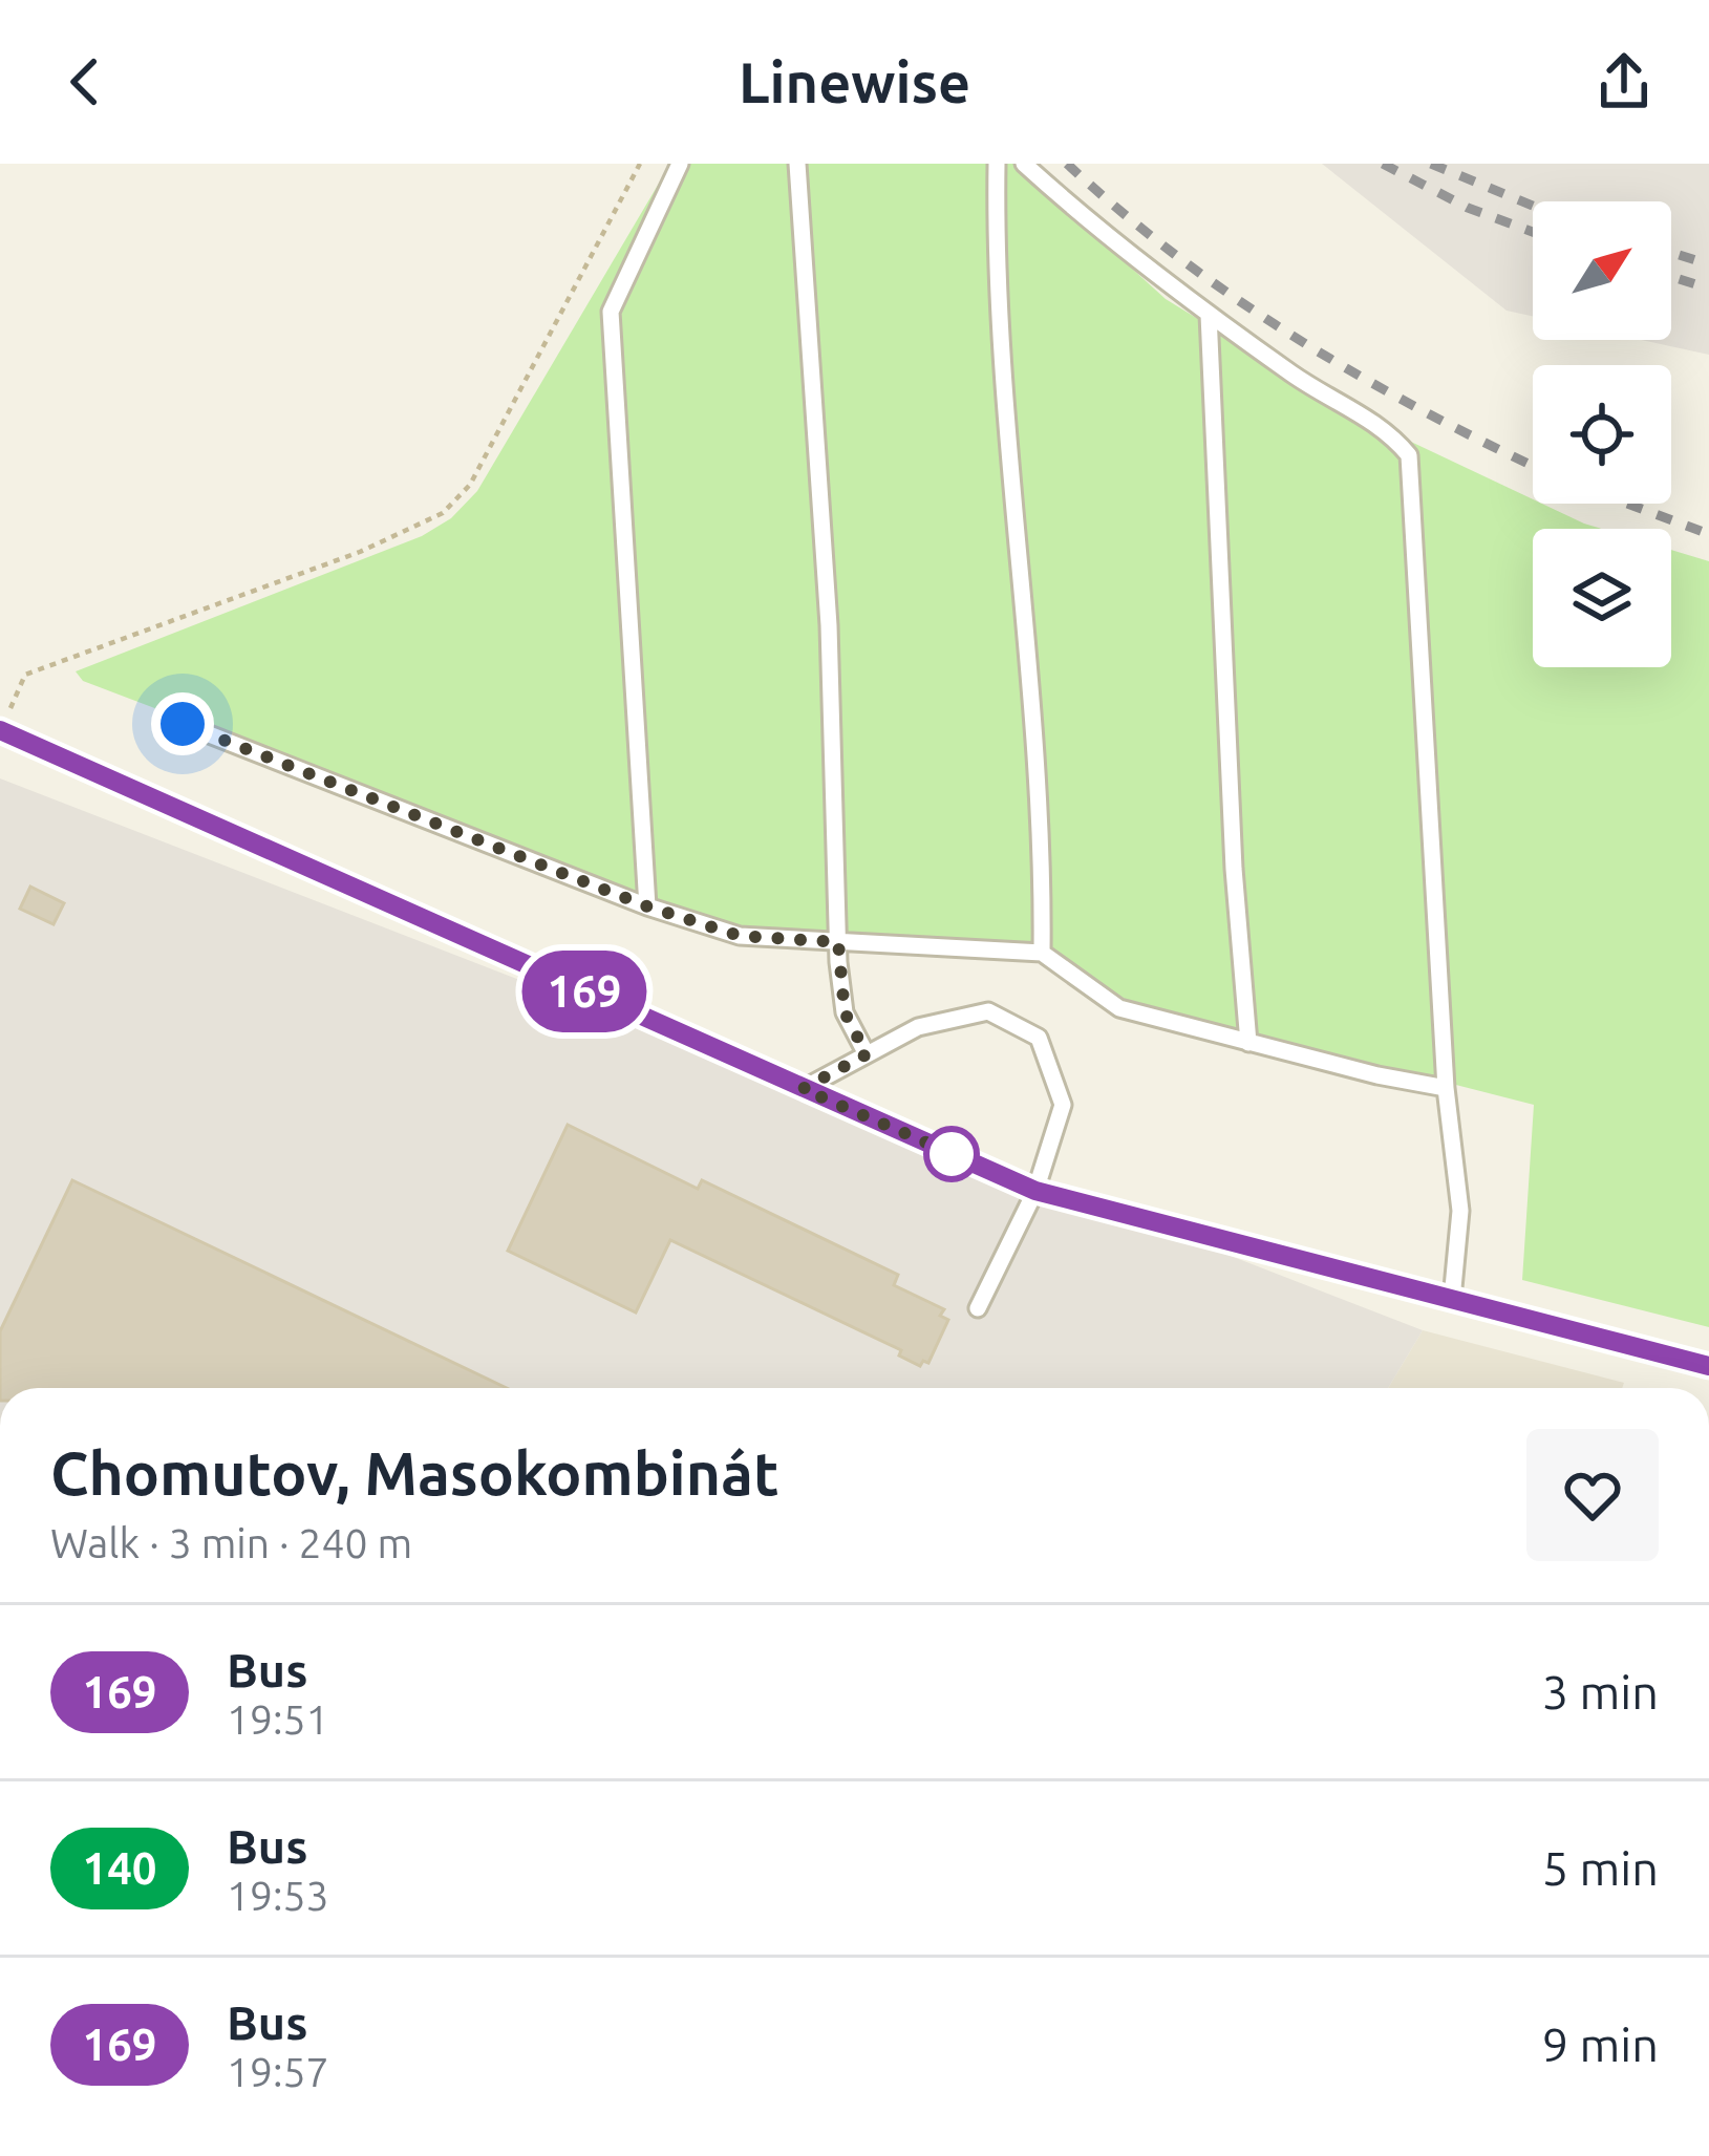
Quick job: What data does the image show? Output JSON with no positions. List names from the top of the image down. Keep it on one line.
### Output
{"lines":["bus line 169"],"north":"top right","page":{"header":"Linewise","on_map":"169","heading":["Chomutov, Masokombinát","Walk · 3 min · 240 m"],"list":[{"mark":"169","name":"Bus","note":"19:51","value":"3 min"},{"mark":"140","name":"Bus","note":"19:53","value":"5 min"},{"mark":"169","name":"Bus","note":"19:57","value":"9 min"}]}}
